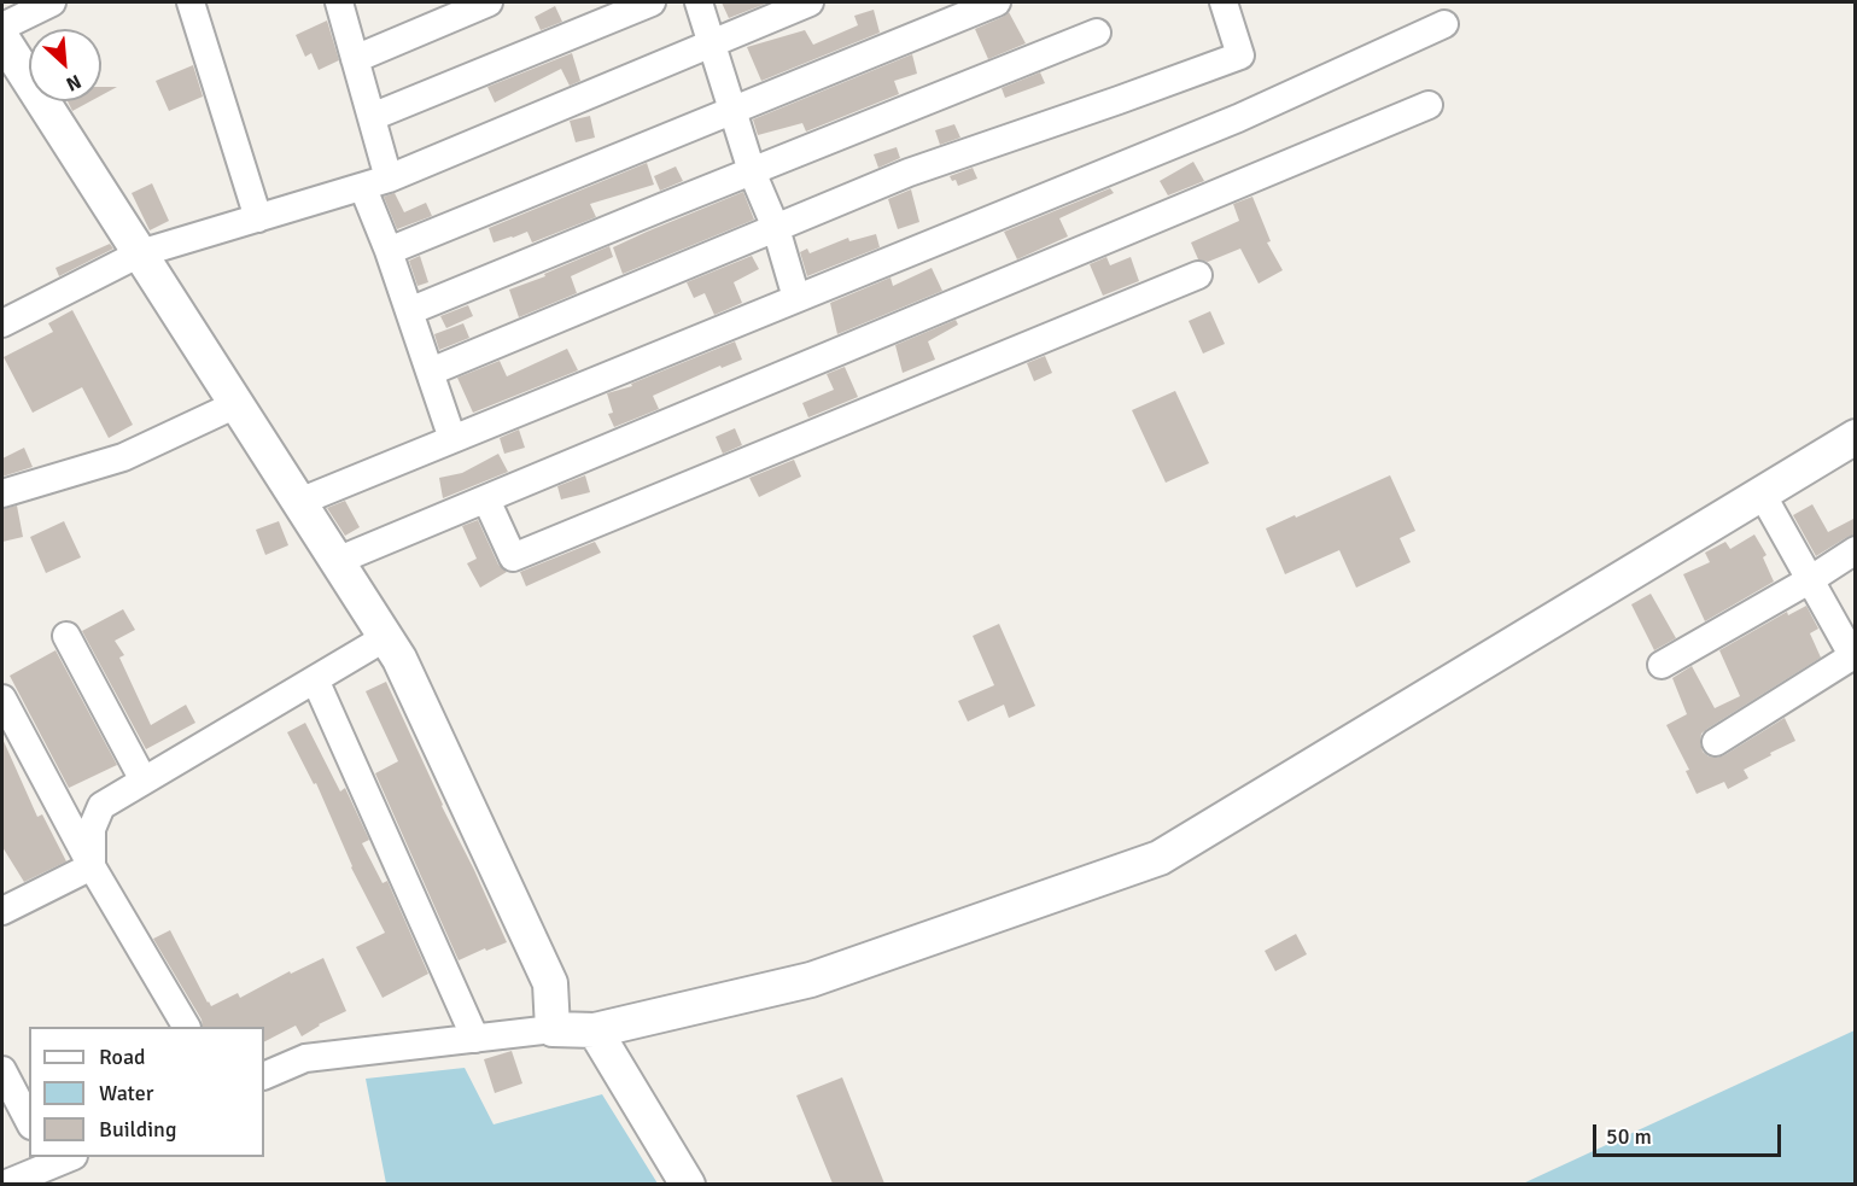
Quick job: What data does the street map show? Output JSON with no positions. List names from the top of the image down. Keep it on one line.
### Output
{"legend":["Road","Water","Building"],"scale_bar":"50 m","north":"bottom right"}
